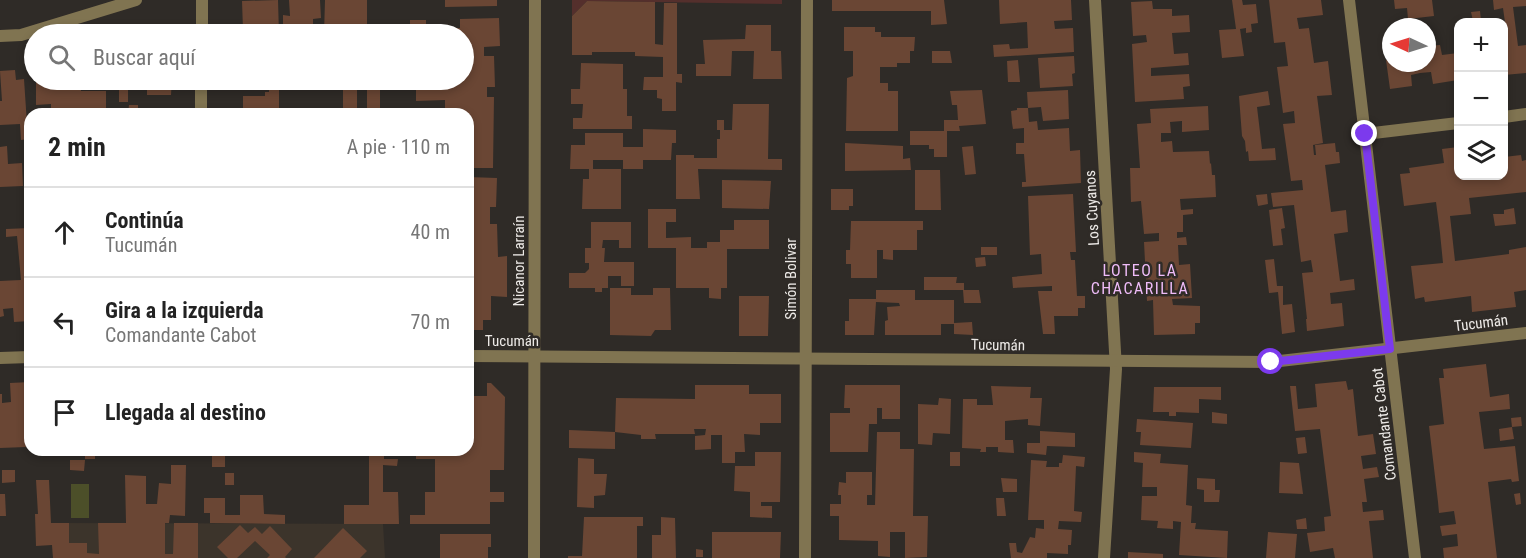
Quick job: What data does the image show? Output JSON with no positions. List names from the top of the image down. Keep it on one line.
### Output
{"streets":{"street":["Los Cuyanos","Nicanor Larraín","Simón Bolivar","Tucumán","Comandante Cabot"]},"crossings":[["Los Cuyanos","Tucumán"],["Nicanor Larraín","Tucumán"],["Simón Bolivar","Tucumán"],["Tucumán","Comandante Cabot"]],"districts":["LOTEO LA CHACARILLA"],"north":"left","page":{"map_buttons":["+","−"],"search":"Buscar aquí","heading":["2 min","A pie · 110 m"],"list":[["Continúa","Tucumán","40 m"],["Gira a la izquierda","Comandante Cabot","70 m"],"Llegada al destino"]}}
